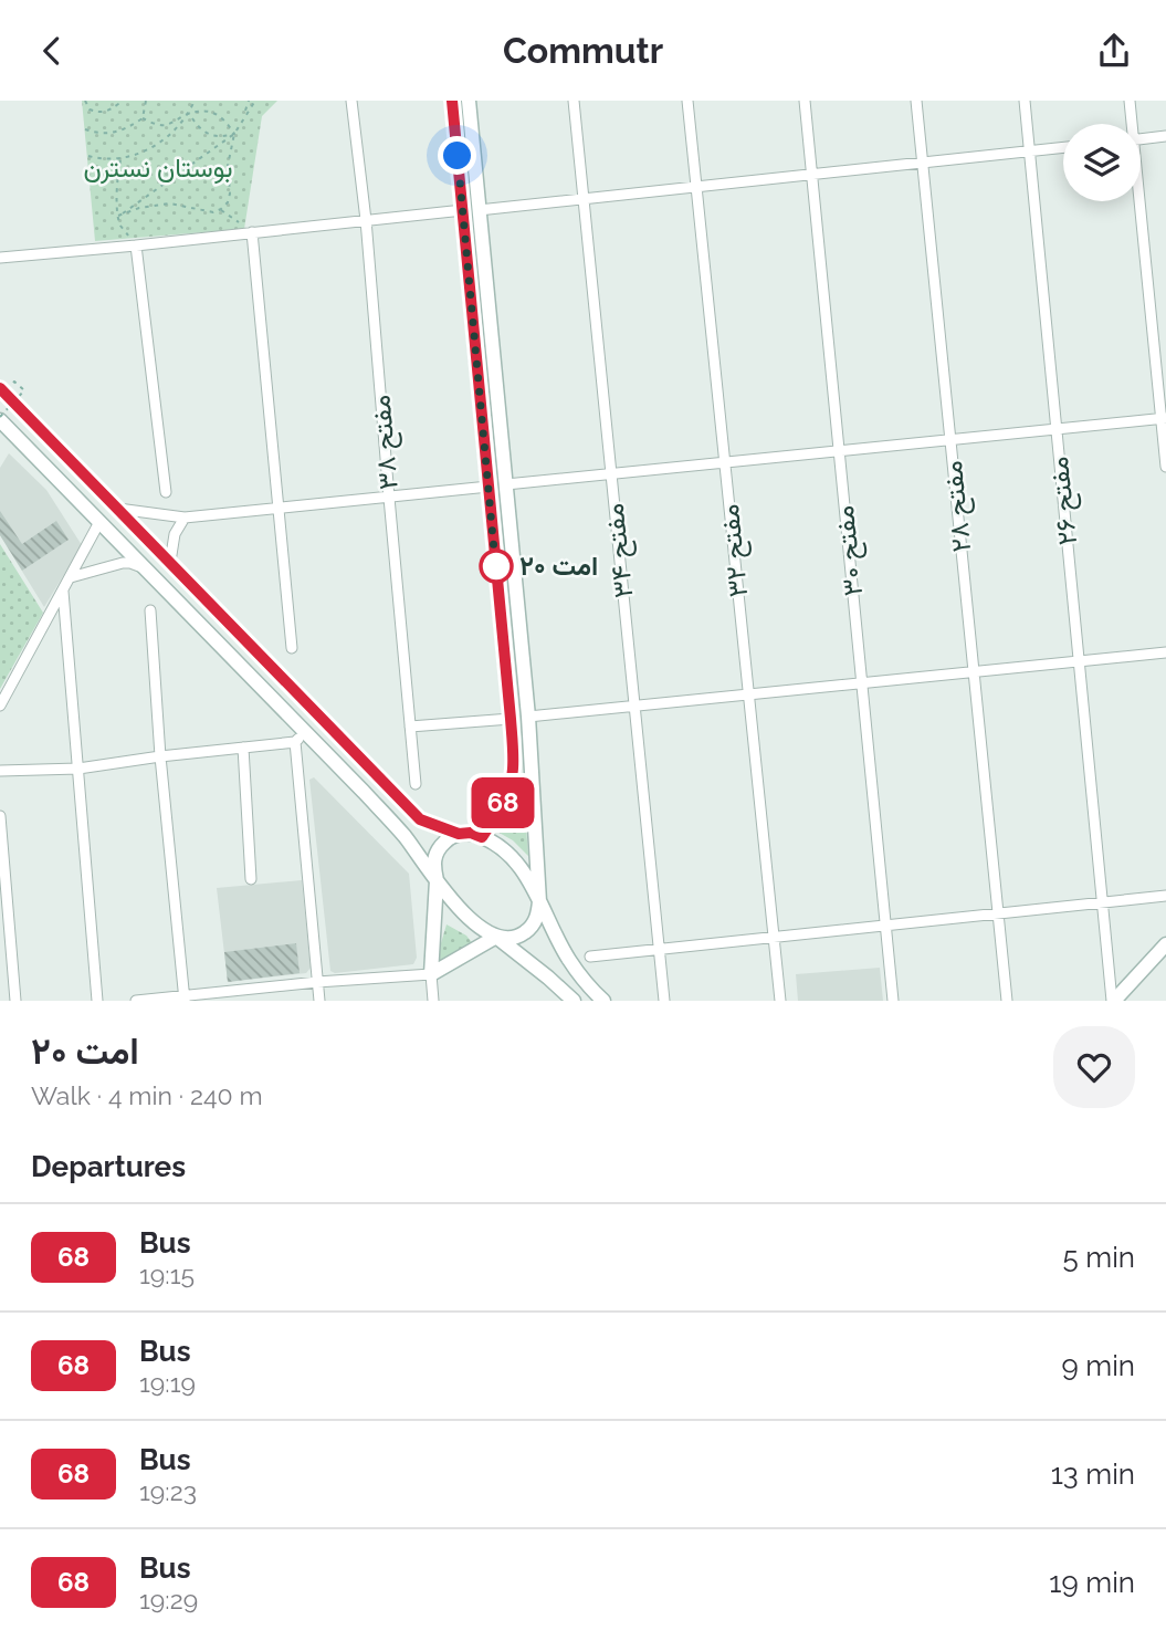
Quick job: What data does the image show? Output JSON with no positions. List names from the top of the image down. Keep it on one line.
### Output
{"streets":{"street":["مفتح ۳۸","مفتح ۲۶","مفتح ۲۸","مفتح ۳۴","مفتح ۳۲","مفتح ۳۰"]},"parks":["بوستان نسترن"],"places":["امت ۲۰"],"lines":["bus line 68"],"page":{"header":"Commutr","on_map":"68","heading":[["امت ۲۰","Walk · 4 min · 240 m"],"Departures"],"list":[{"mark":"68","name":"Bus","note":"19:15","value":"5 min"},{"mark":"68","name":"Bus","note":"19:19","value":"9 min"},{"mark":"68","name":"Bus","note":"19:23","value":"13 min"},{"mark":"68","name":"Bus","note":"19:29","value":"19 min"}]}}
